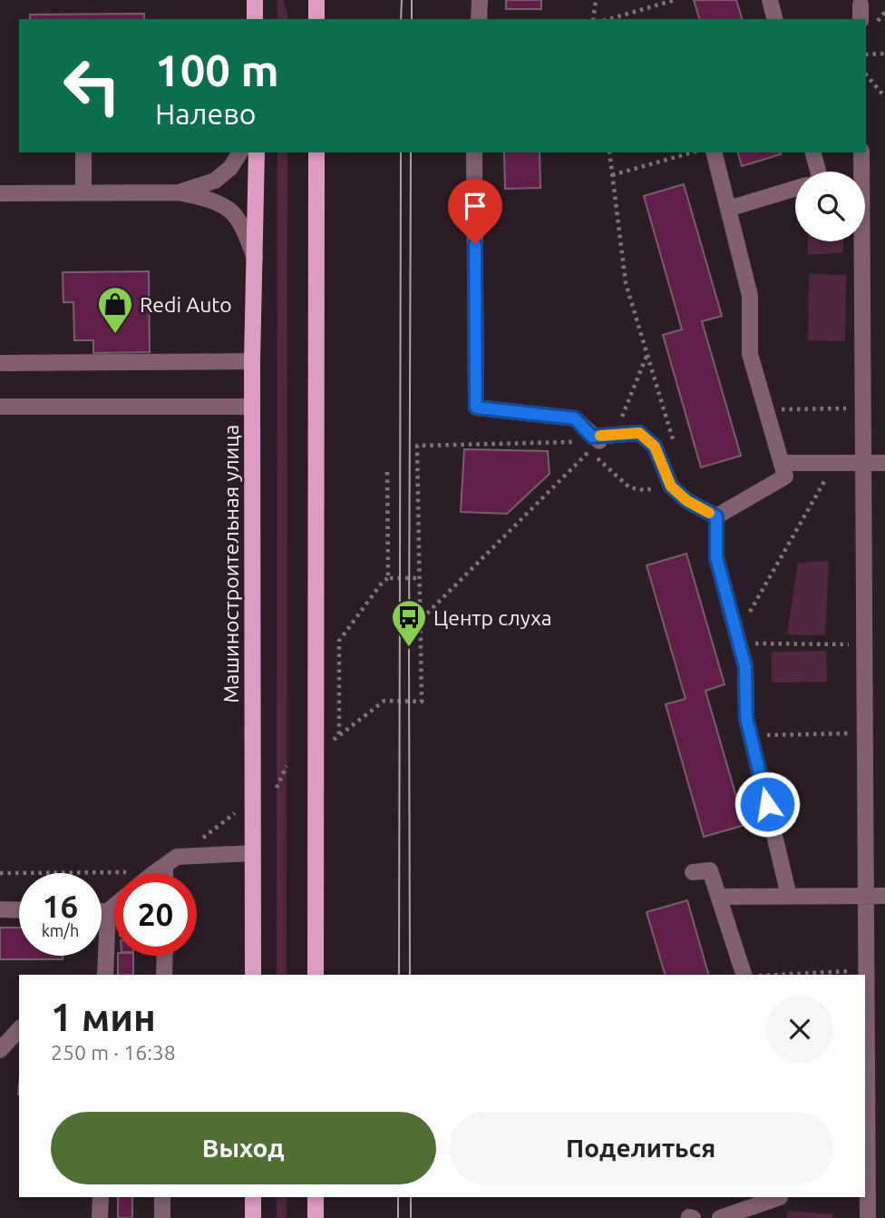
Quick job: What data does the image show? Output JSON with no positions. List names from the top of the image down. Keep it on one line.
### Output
{"streets":{"main road":["Машиностроительная улица"]},"places":{"shop":["Redi Auto"],"bus stop":["Центр слуха"]},"page":{"turn":["100 m","Налево"],"speed":"16 km/h","limit":"20","heading":["1 мин","250 m · 16:38"],"buttons":["Выход","Поделиться"]}}
